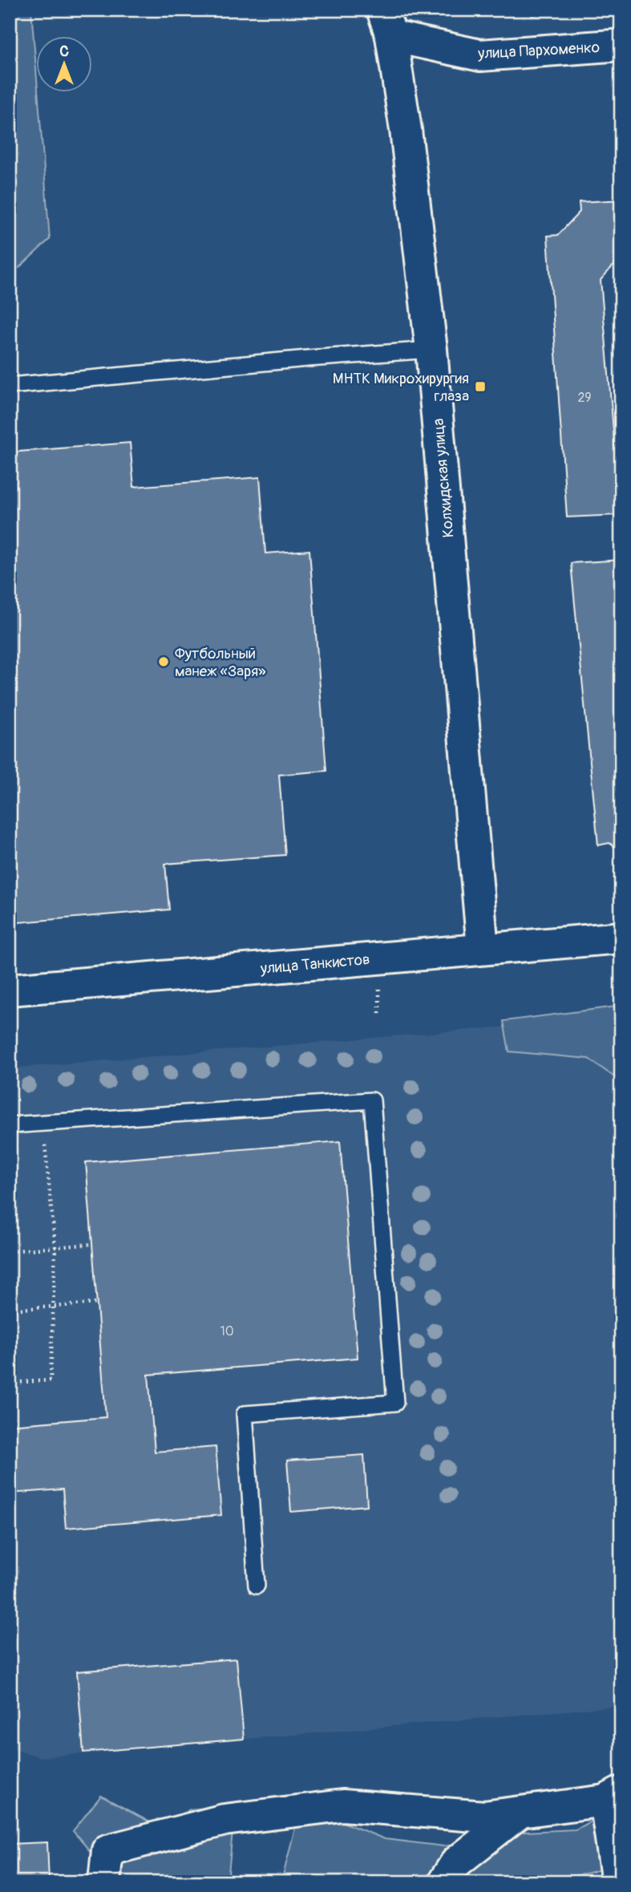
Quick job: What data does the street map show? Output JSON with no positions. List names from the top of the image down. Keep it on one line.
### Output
{"streets":{"street":["улица Пархоменко","Колхидская улица","улица Танкистов"]},"crossings":[["улица Пархоменко","Колхидская улица"],["Колхидская улица","улица Танкистов"]],"places":{"transit":["МНТК Микрохирургия глаза"],"other":["Футбольный манеж «Заря»"]},"house_numbers":["29","10"],"north":"top"}
